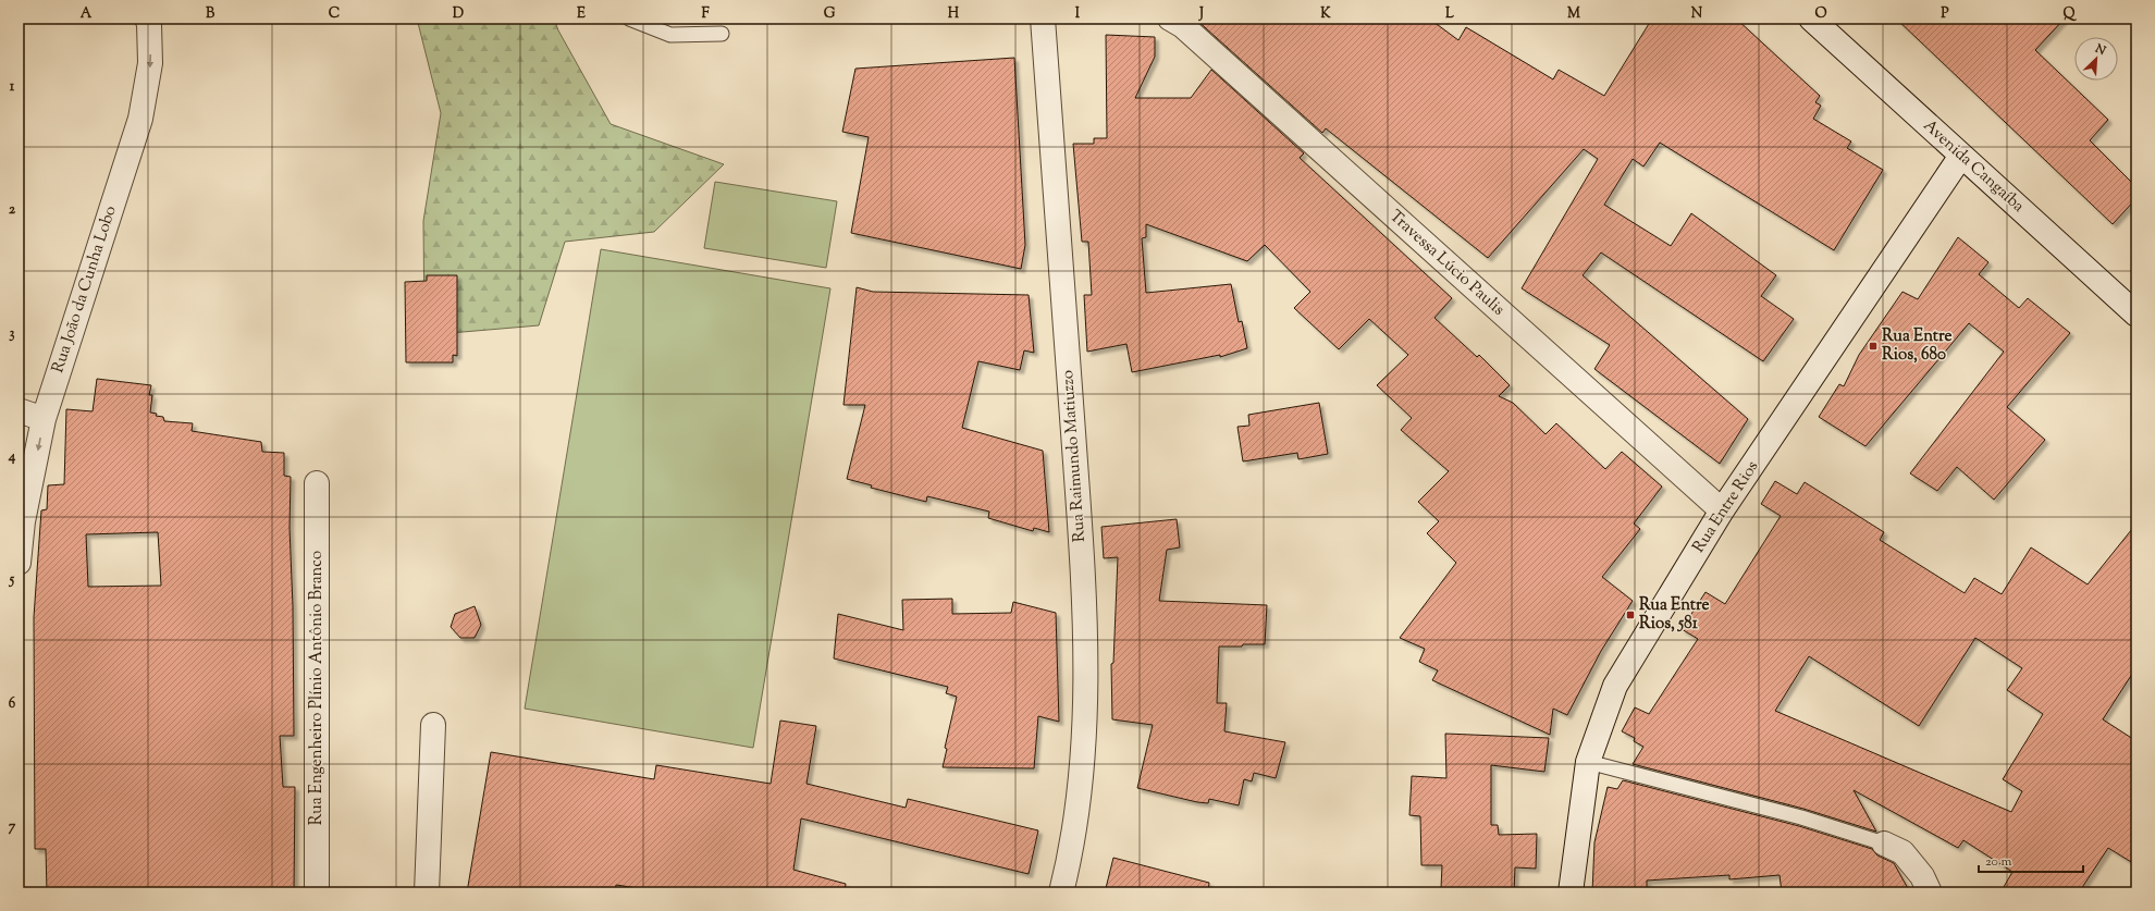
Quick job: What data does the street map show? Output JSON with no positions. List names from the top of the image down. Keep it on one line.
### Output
{"streets":{"street":["Avenida Cangaíba","Travessa Lúcio Paulis","Rua João da Cunha Lobo","Rua Raimundo Matiuzzo","Rua Entre Rios","Rua Engenheiro Plínio Antônio Branco"]},"crossings":[["Avenida Cangaíba","Rua Entre Rios"],["Travessa Lúcio Paulis","Rua Entre Rios"]],"one_way":["Rua João da Cunha Lobo"],"places":{"transit":["Rua Entre Rios, 680","Rua Entre Rios, 581"]},"scale_bar":"20 m","north":"top right","grid":{"columns":["A","B","C","D","E","F","G","H","I","J","K","L","M","N","O","P","Q"],"rows":["1","2","3","4","5","6","7"]}}
